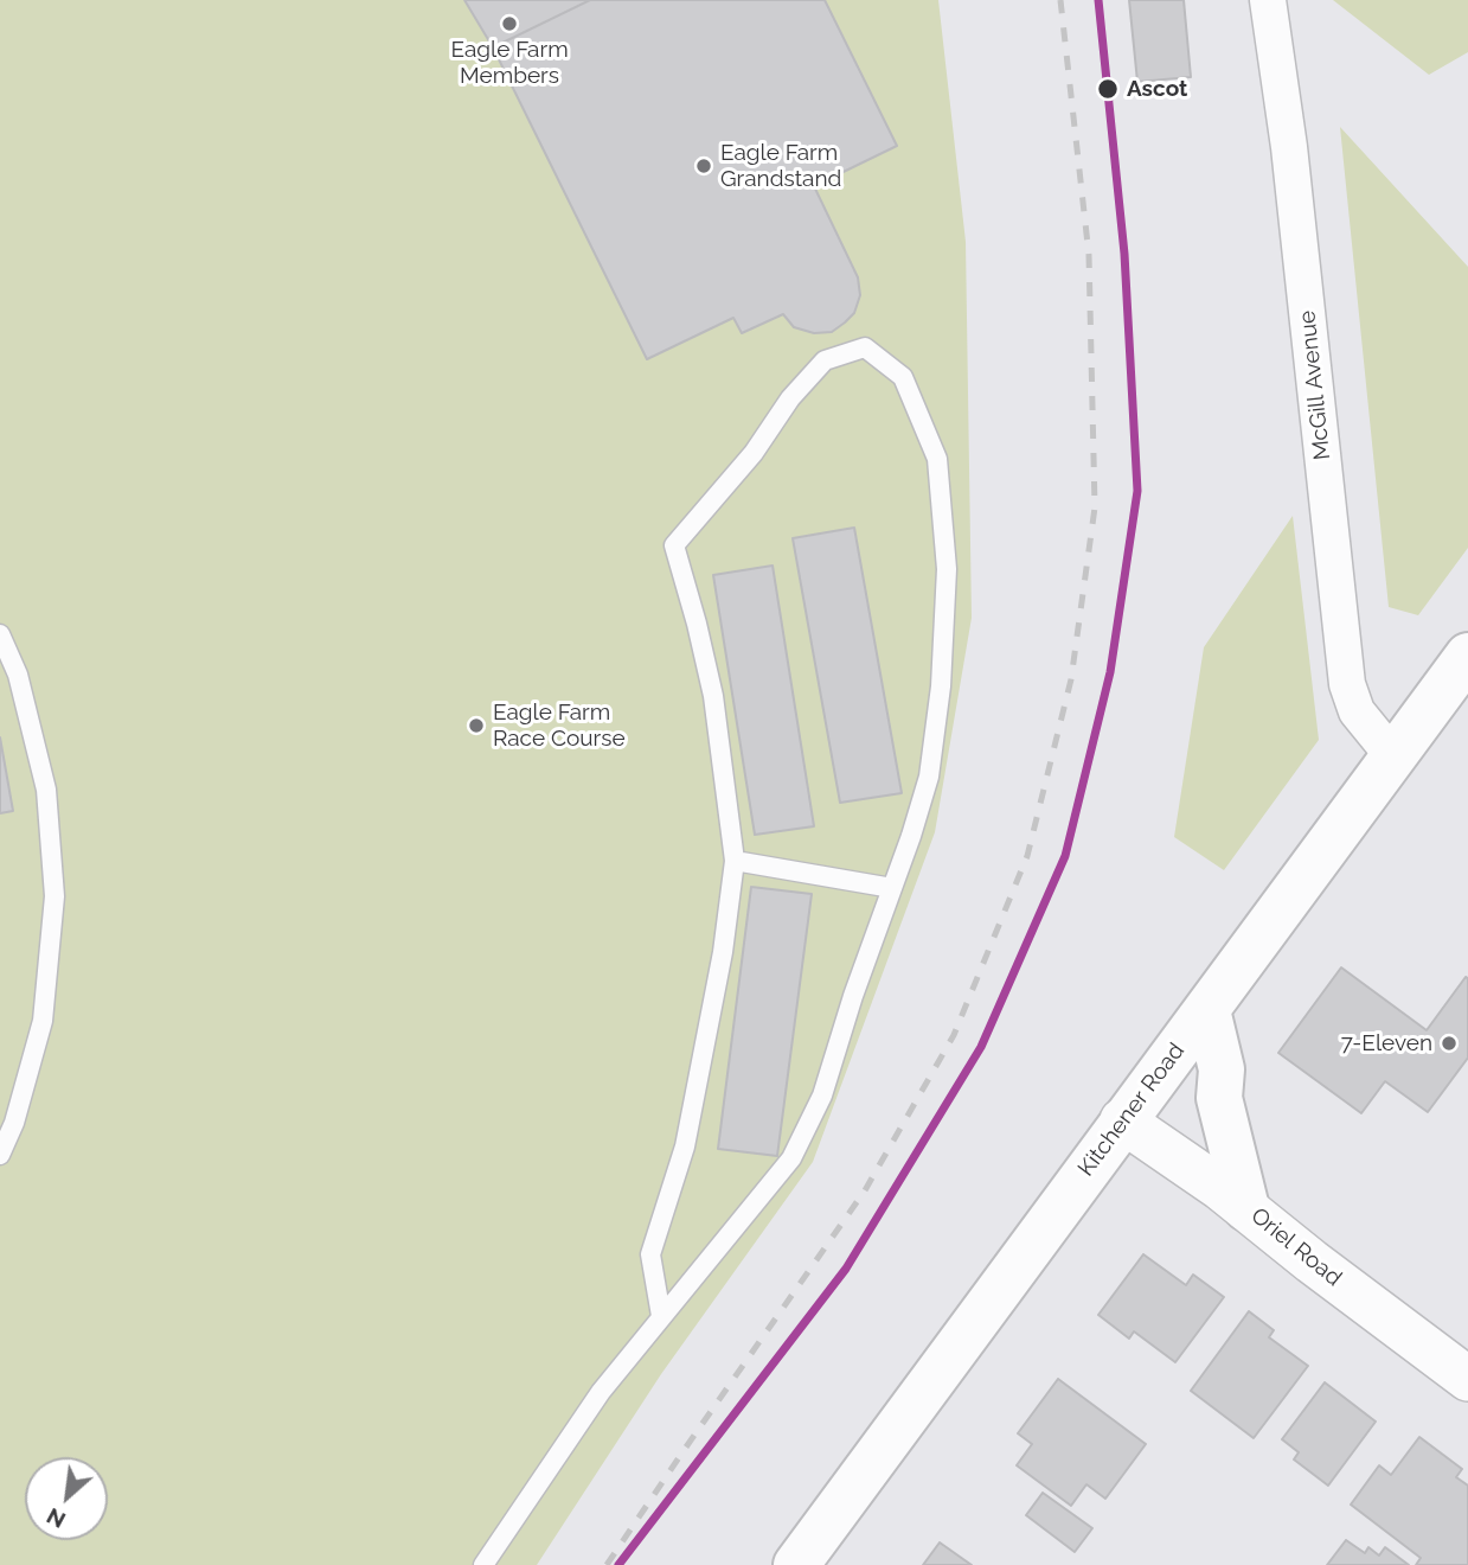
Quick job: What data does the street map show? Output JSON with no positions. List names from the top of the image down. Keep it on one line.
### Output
{"streets":{"main road":["Kitchener Road"],"street":["McGill Avenue","Oriel Road"]},"crossings":[["McGill Avenue","Kitchener Road"],["Kitchener Road","Oriel Road"]],"places":["Eagle Farm Members","Ascot","Eagle Farm Grandstand","Eagle Farm Race Course","7-Eleven"],"north":"bottom left"}
